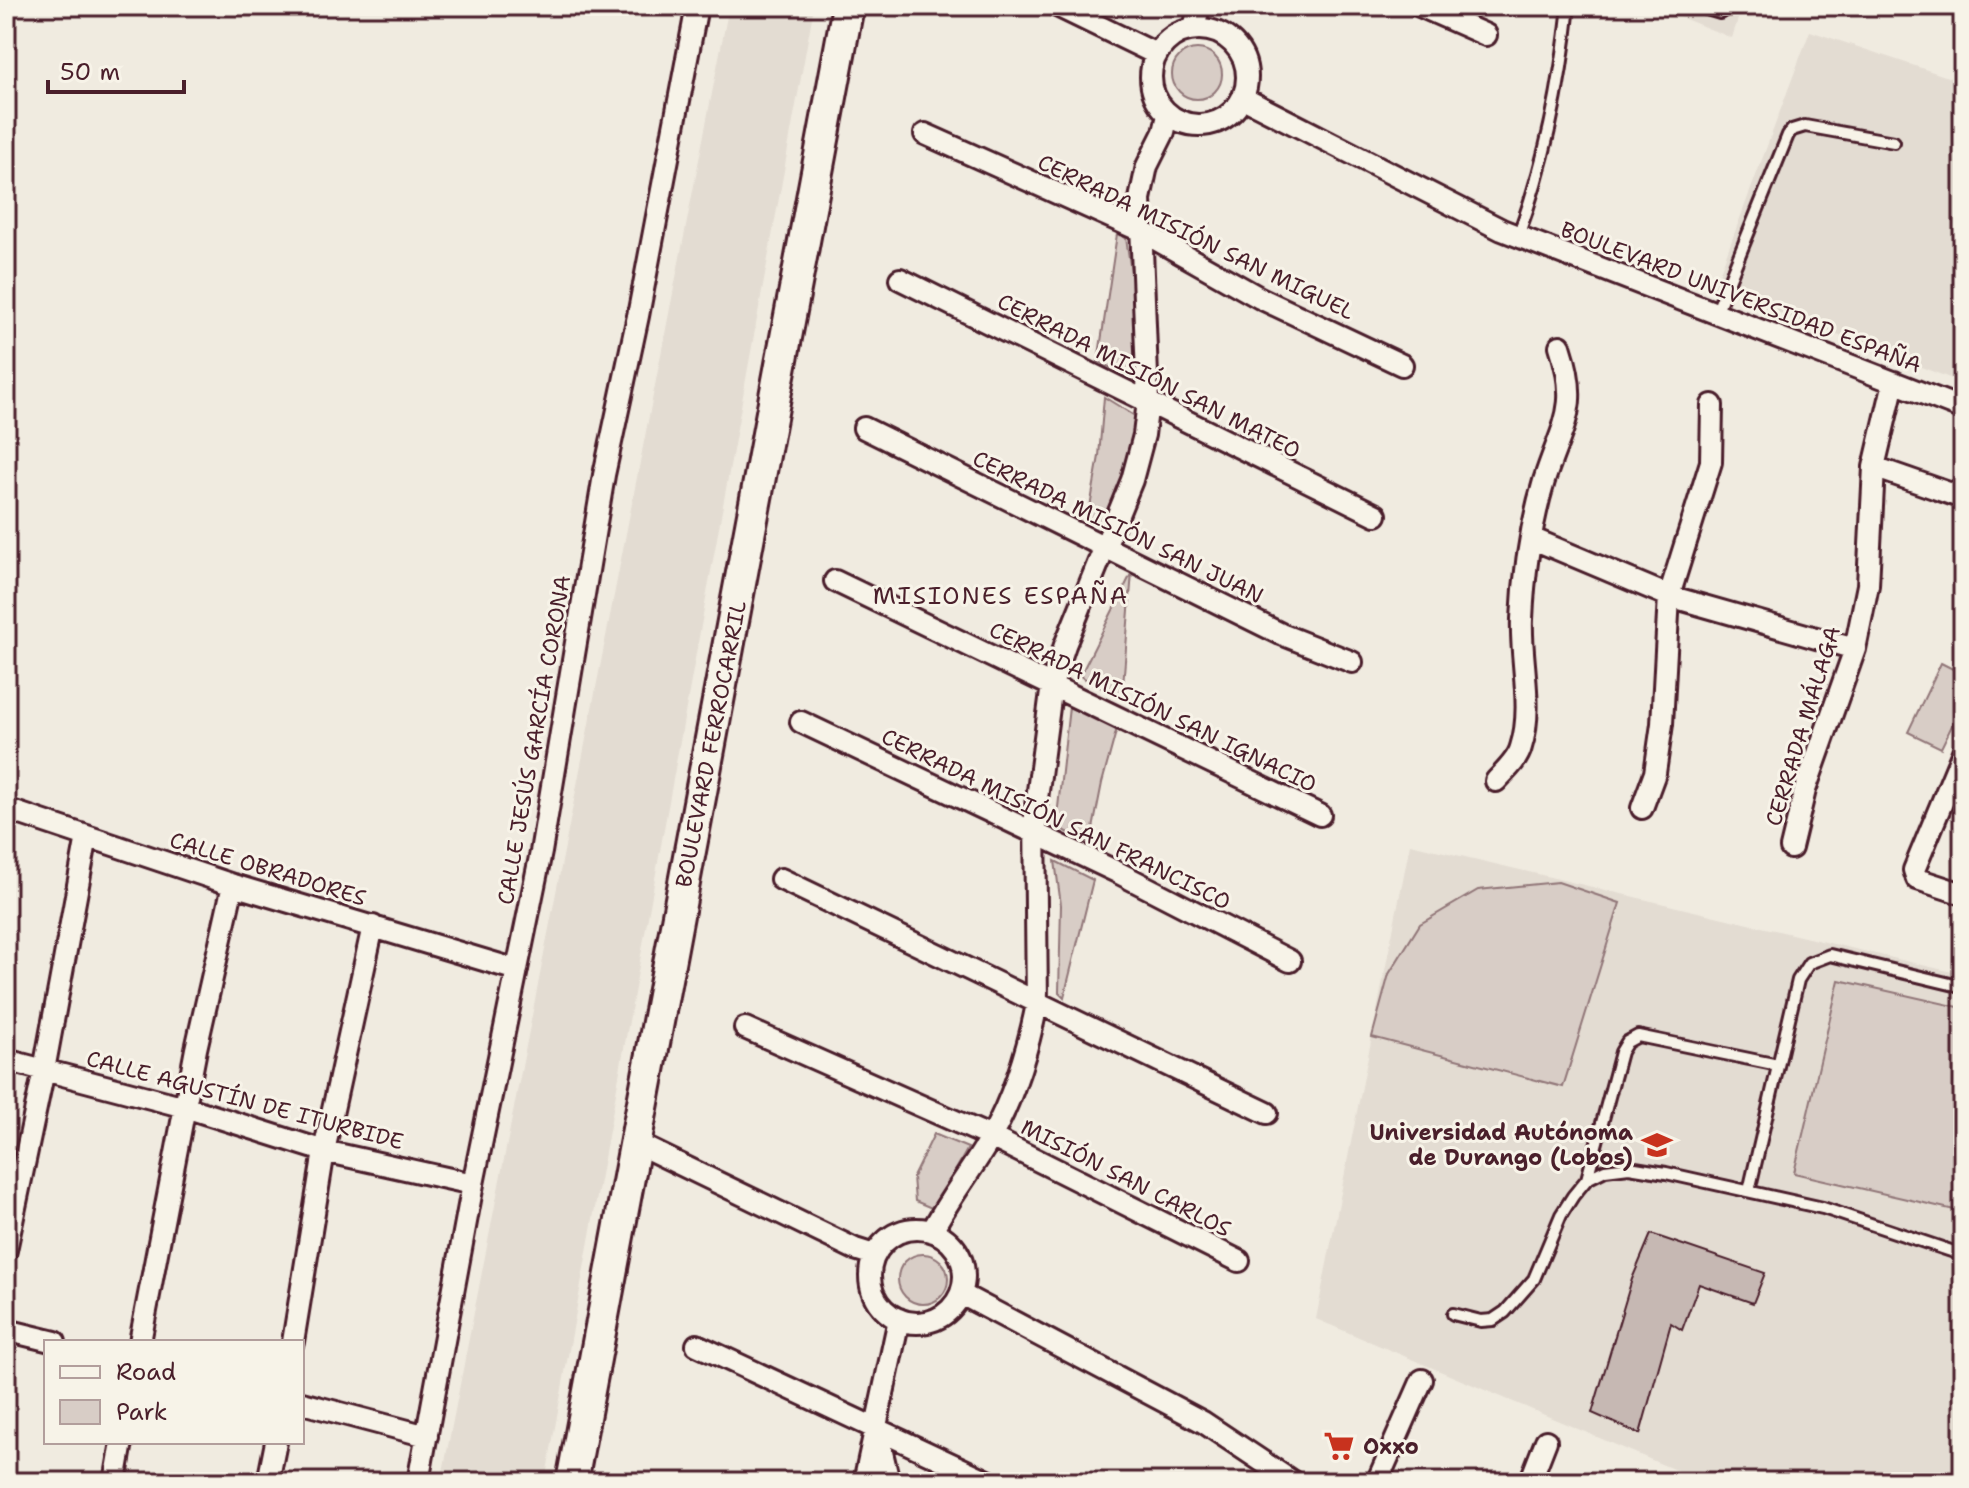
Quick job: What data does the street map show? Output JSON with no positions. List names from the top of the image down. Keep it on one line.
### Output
{"streets":{"main road":["BOULEVARD FERROCARRIL"],"street":["CERRADA MISIÓN SAN MIGUEL","BOULEVARD UNIVERSIDAD ESPAÑA","CERRADA MISIÓN SAN MATEO","CERRADA MISIÓN SAN JUAN","CERRADA MISIÓN SAN IGNACIO","CERRADA MÁLAGA","CALLE JESÚS GARCÍA CORONA","CERRADA MISIÓN SAN FRANCISCO","CALLE OBRADORES","CALLE AGUSTÍN DE ITURBIDE","MISIÓN SAN CARLOS"]},"crossings":[["BOULEVARD UNIVERSIDAD ESPAÑA","CERRADA MÁLAGA"],["CALLE JESÚS GARCÍA CORONA","CALLE OBRADORES"],["CALLE JESÚS GARCÍA CORONA","CALLE AGUSTÍN DE ITURBIDE"]],"districts":["MISIONES ESPAÑA"],"places":{"school or university":["Universidad Autónoma de Durango (Lobos)"],"supermarket":["Oxxo"]},"legend":["Road","Park"],"scale_bar":"50 m"}
